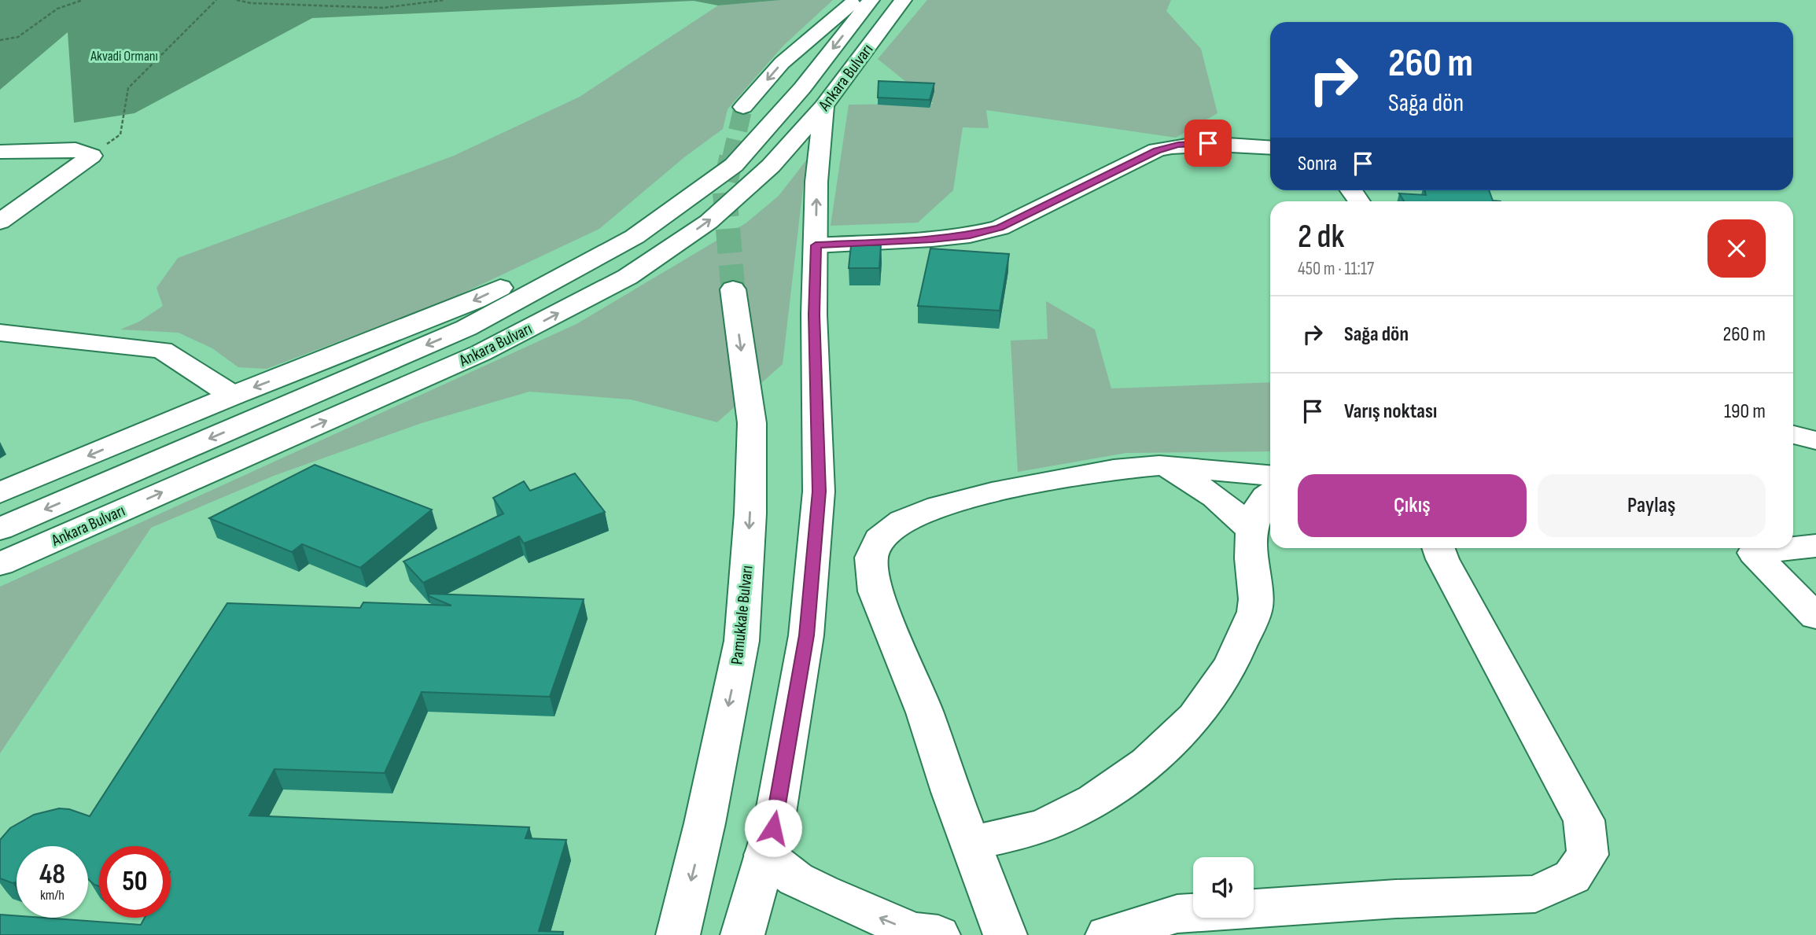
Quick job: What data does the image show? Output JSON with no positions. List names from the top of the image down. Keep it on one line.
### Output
{"streets":{"main road":["Ankara Bulvarı","Pamukkale Bulvarı"]},"parks":["Akvadi Ormanı"],"page":{"turn":["260 m","Sağa dön"],"then":"Sonra","heading":["2 dk","450 m · 11:17"],"list":[{"name":"Sağa dön","value":"260 m"},{"name":"Varış noktası","value":"190 m"}],"buttons":["Çıkış","Paylaş"],"speed":"48 km/h","limit":"50"}}
